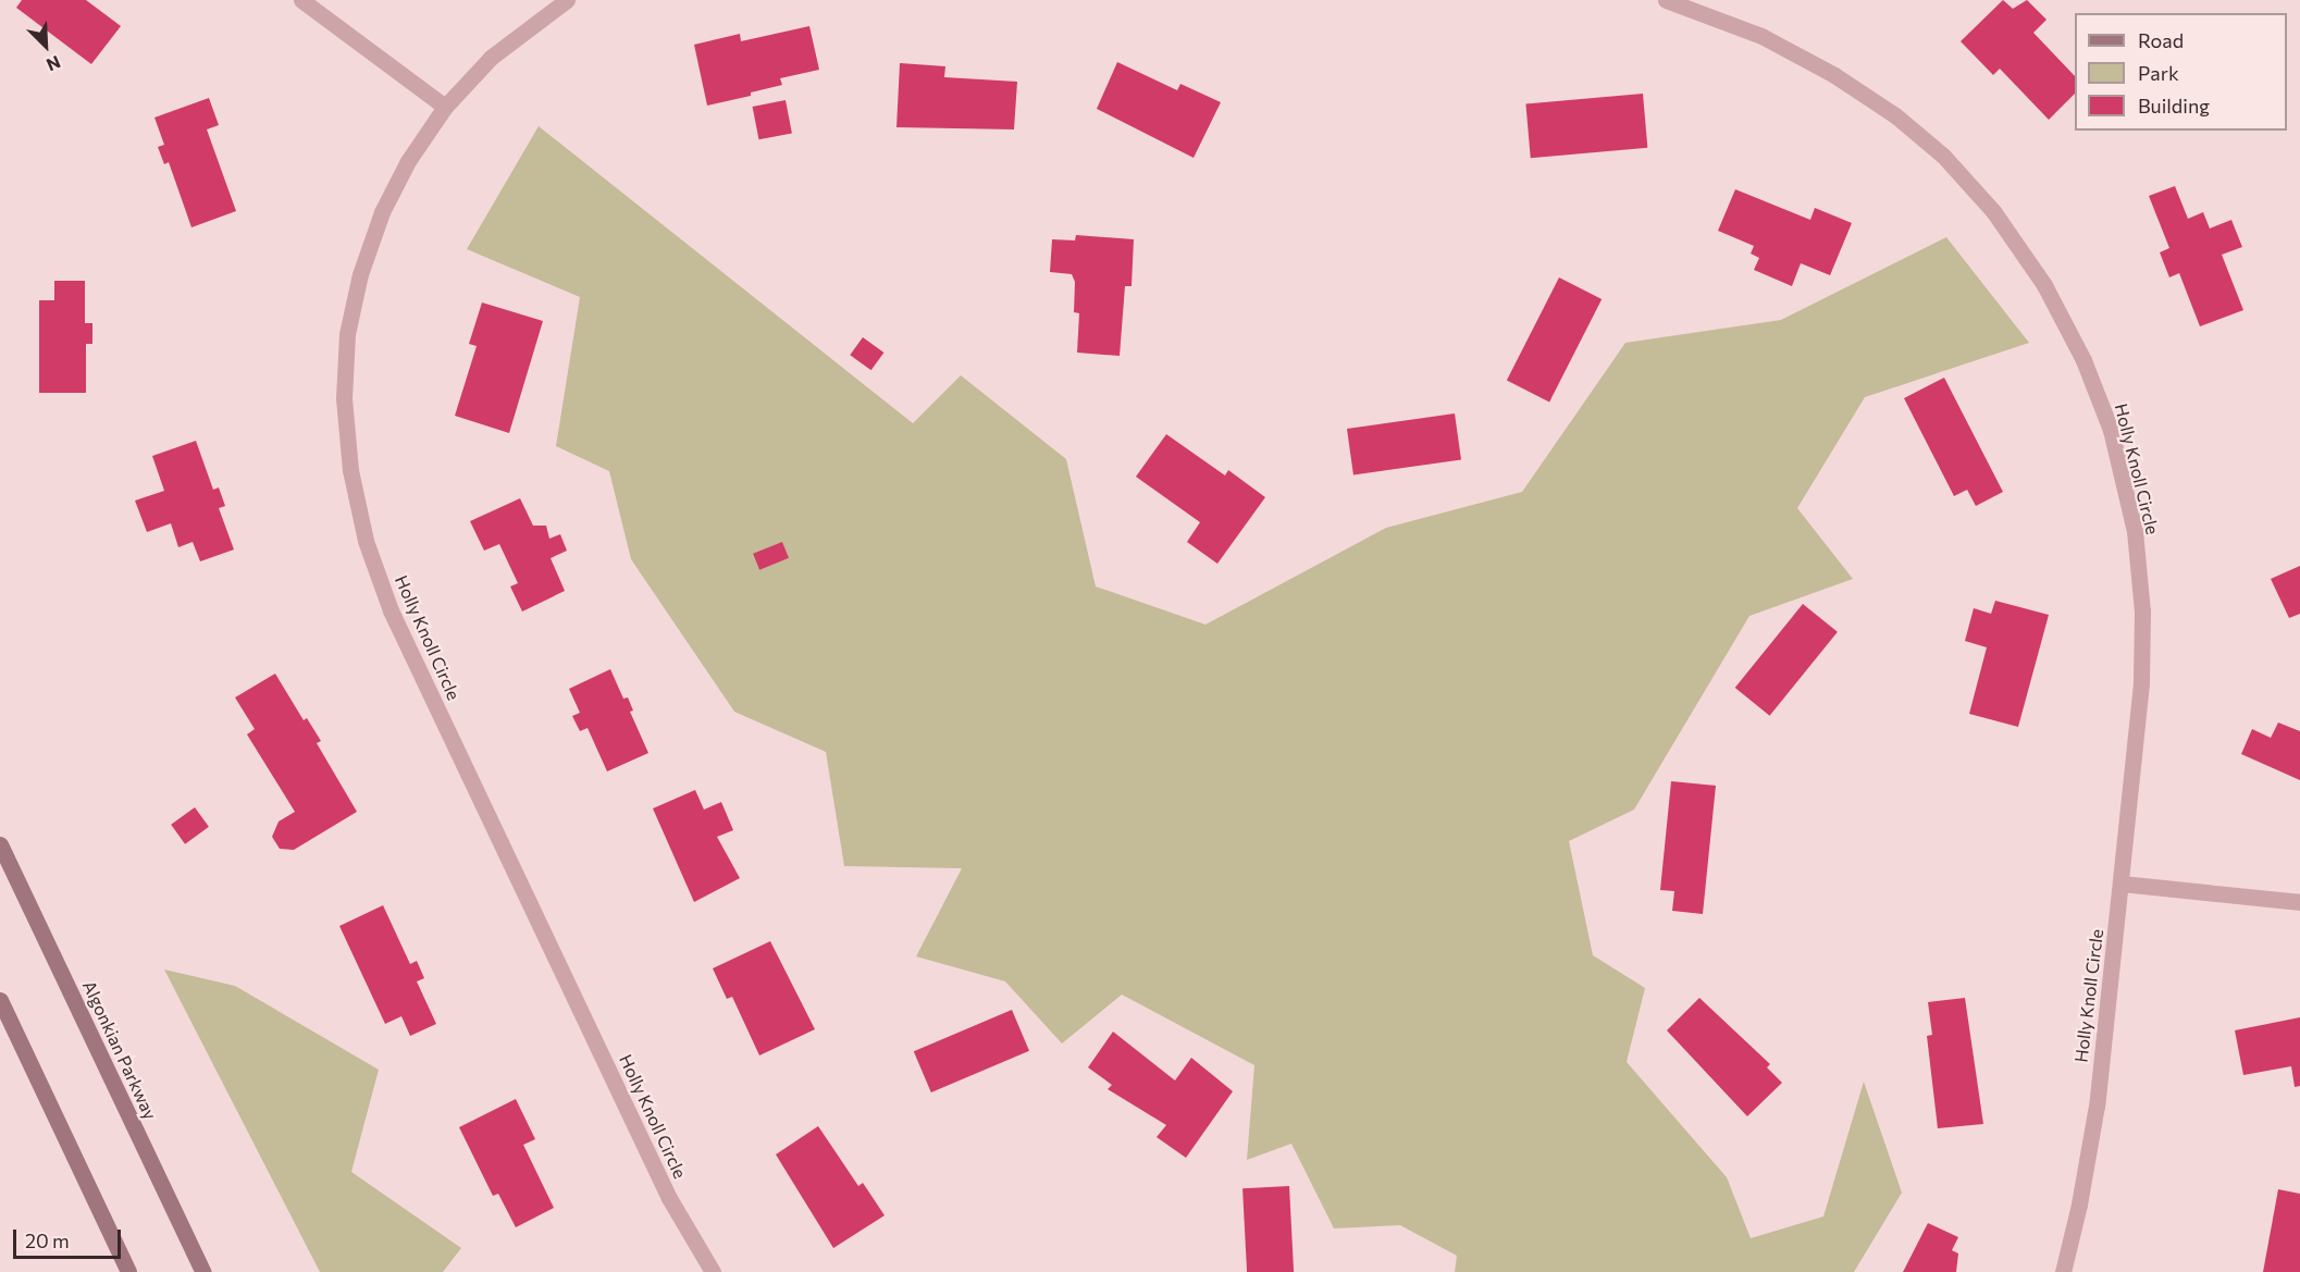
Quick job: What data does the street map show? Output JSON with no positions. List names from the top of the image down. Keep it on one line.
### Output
{"streets":{"main road":["Algonkian Parkway"],"street":["Holly Knoll Circle"]},"legend":["Road","Park","Building"],"scale_bar":"20 m","north":"bottom right"}
